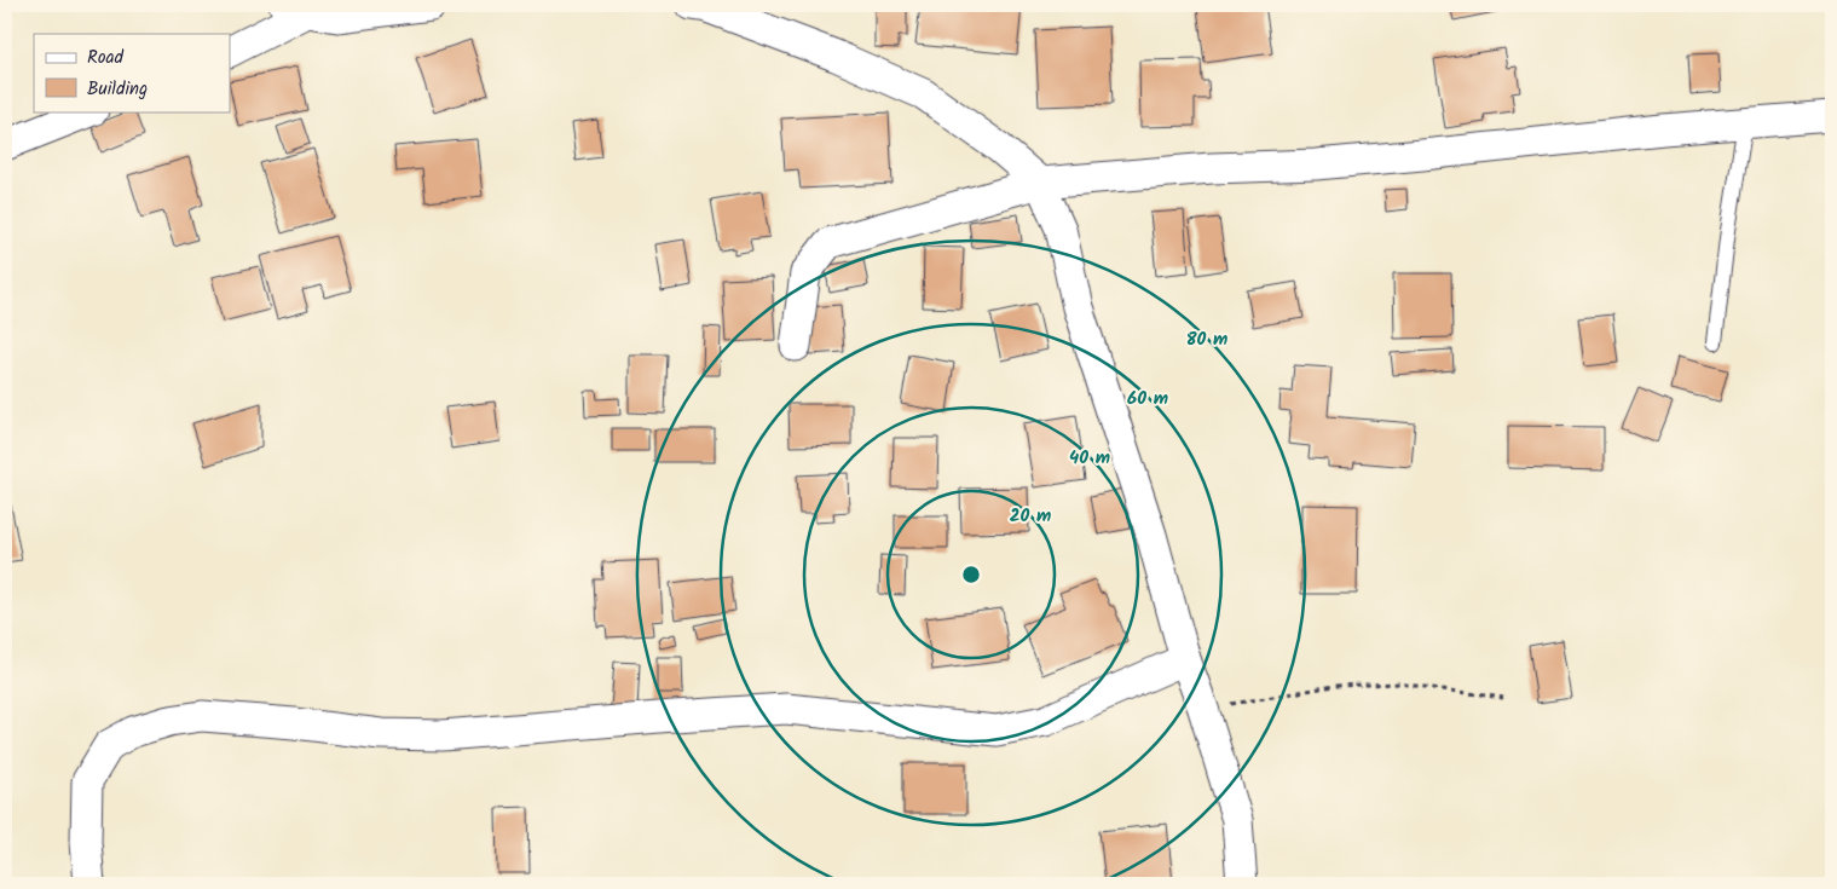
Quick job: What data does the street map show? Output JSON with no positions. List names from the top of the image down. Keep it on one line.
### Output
{"legend":["Road","Building"],"rings":["80 m","60 m","40 m","20 m"]}
